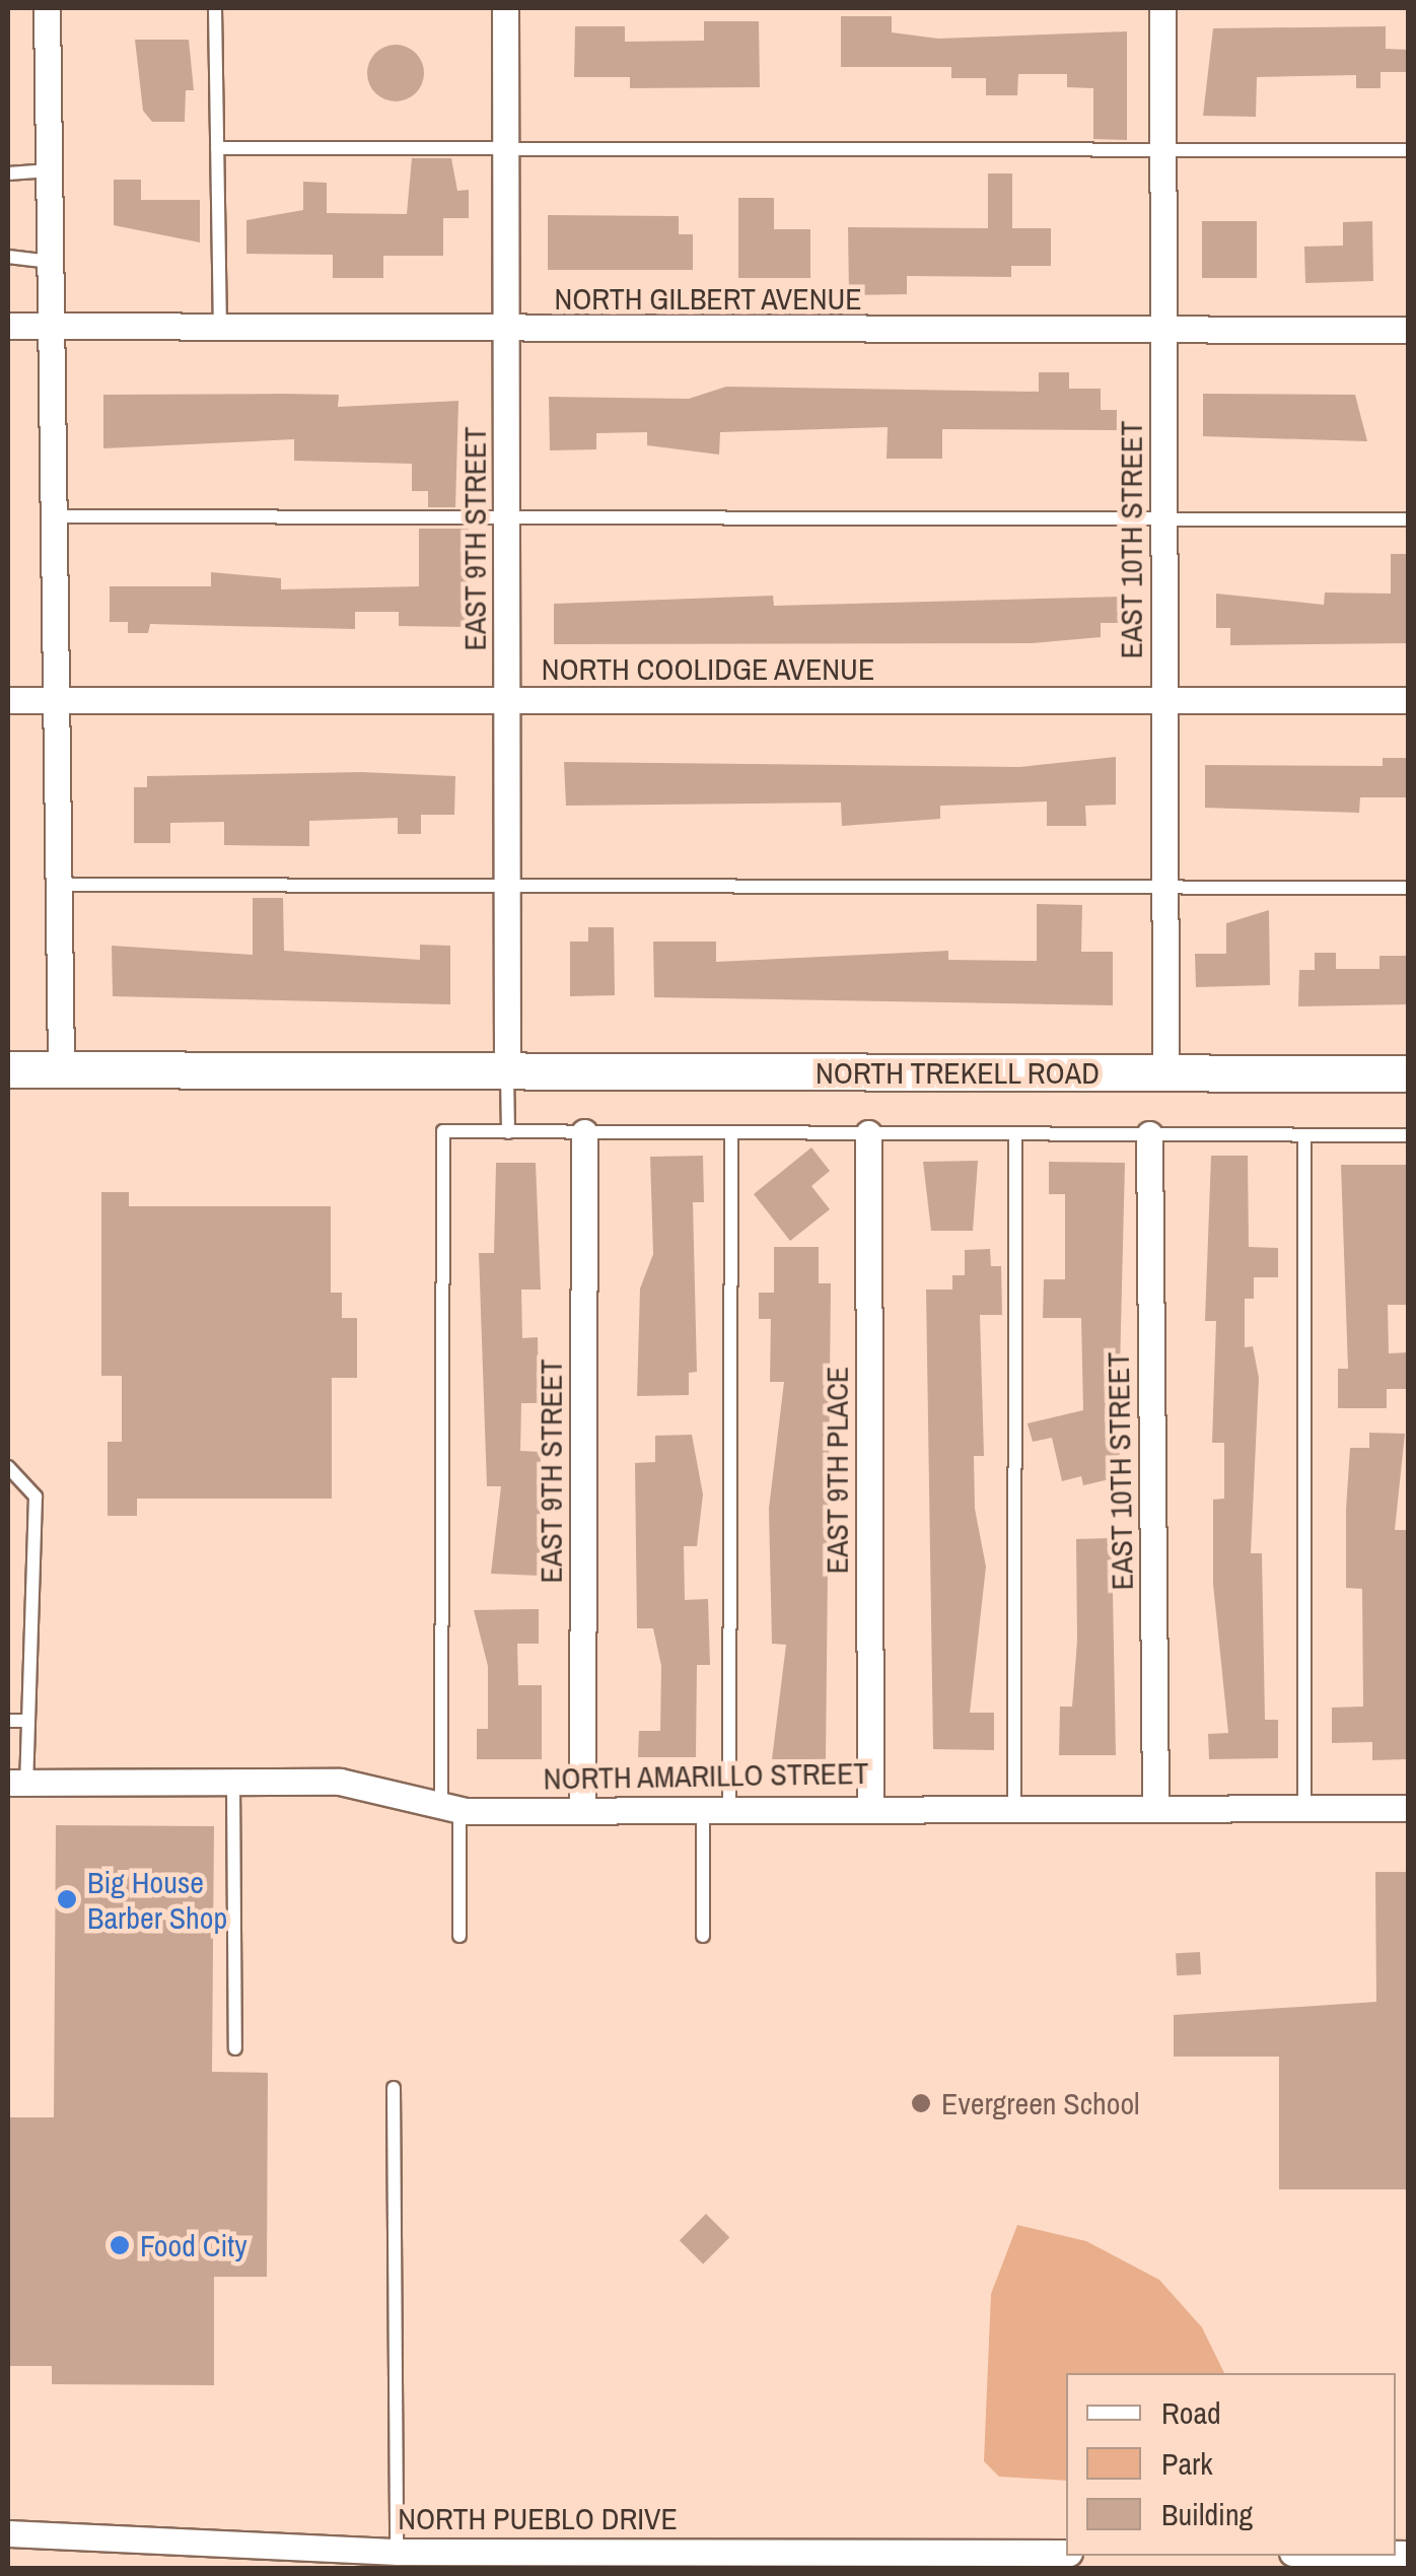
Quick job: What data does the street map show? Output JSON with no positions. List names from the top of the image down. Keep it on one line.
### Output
{"streets":{"main road":["NORTH TREKELL ROAD"],"street":["NORTH GILBERT AVENUE","EAST 9TH STREET","EAST 10TH STREET","NORTH COOLIDGE AVENUE","EAST 9TH PLACE","NORTH AMARILLO STREET","NORTH PUEBLO DRIVE"]},"crossings":[["NORTH GILBERT AVENUE","EAST 9TH STREET"],["NORTH GILBERT AVENUE","EAST 10TH STREET"],["EAST 9TH STREET","NORTH COOLIDGE AVENUE"],["EAST 9TH STREET","NORTH TREKELL ROAD"],["EAST 9TH STREET","NORTH AMARILLO STREET"],["EAST 10TH STREET","NORTH COOLIDGE AVENUE"],["EAST 10TH STREET","NORTH TREKELL ROAD"],["EAST 10TH STREET","NORTH AMARILLO STREET"],["NORTH TREKELL ROAD","EAST 9TH PLACE"],["NORTH TREKELL ROAD","NORTH AMARILLO STREET"],["EAST 9TH PLACE","NORTH AMARILLO STREET"]],"places":["Big House Barber Shop","Evergreen School","Food City"],"legend":["Road","Park","Building"]}
